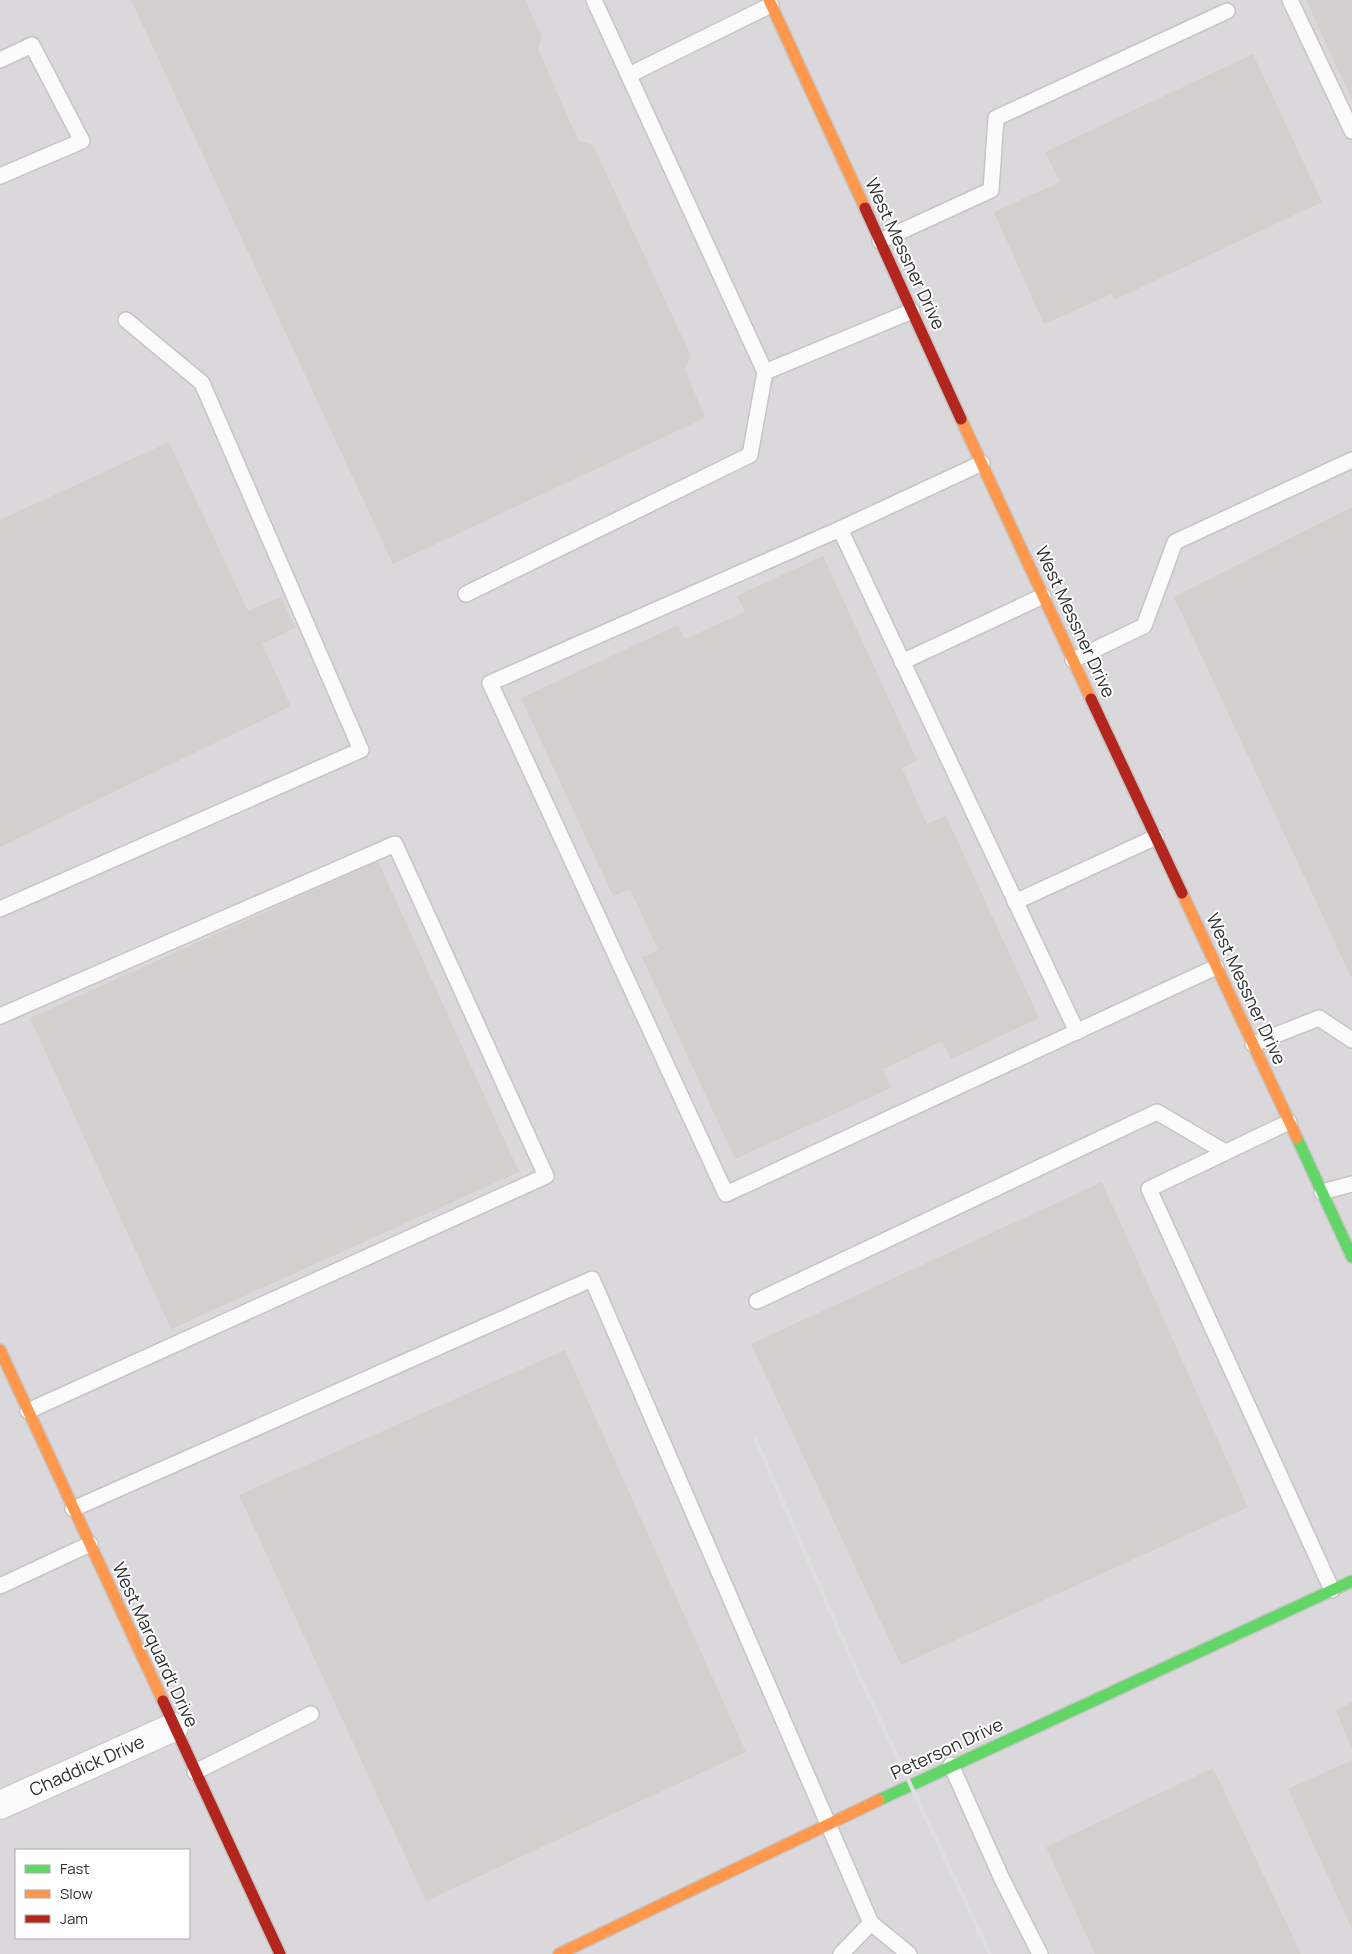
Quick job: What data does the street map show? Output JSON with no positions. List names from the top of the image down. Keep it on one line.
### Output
{"streets":{"street":["West Messner Drive","West Marquardt Drive","Peterson Drive","Chaddick Drive"]},"crossings":[["West Marquardt Drive","Chaddick Drive"]],"legend":["Fast","Slow","Jam"]}
